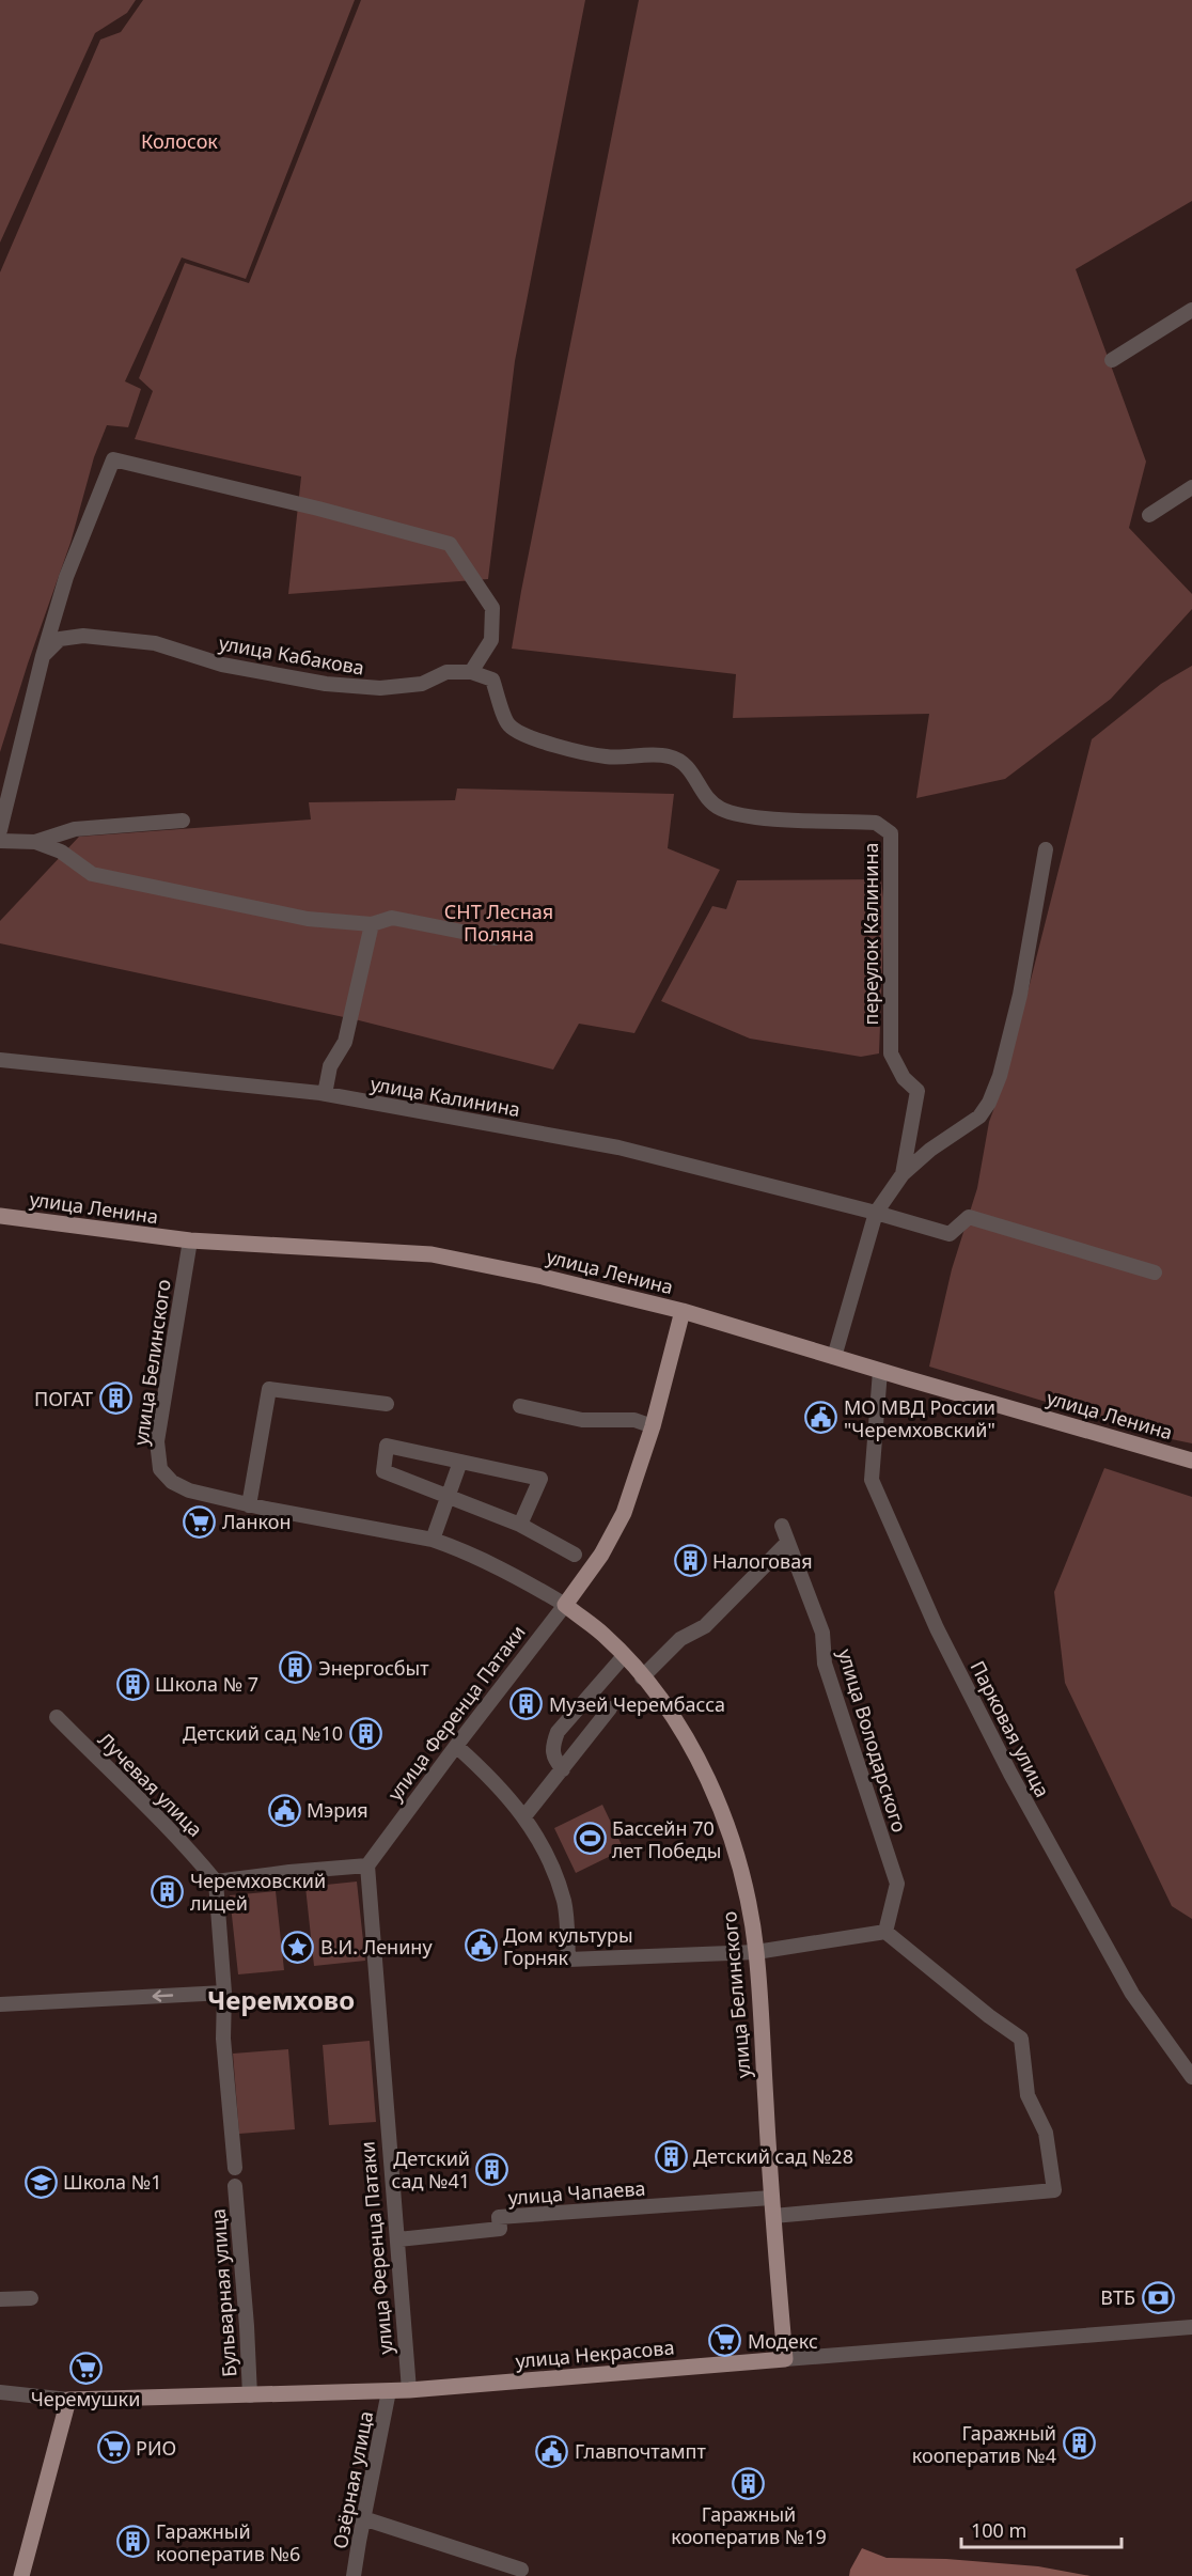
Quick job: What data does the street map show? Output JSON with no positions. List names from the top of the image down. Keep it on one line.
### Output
{"streets":{"main road":["улица Ленина","улица Белинского","улица Ференца Патаки","улица Некрасова"],"street":["улица Кабакова","переулок Калинина","улица Калинина","Парковая улица","улица Володарского","Лучевая улица","улица Чапаева","Бульварная улица","Озёрная улица"]},"crossings":[["улица Кабакова","переулок Калинина"],["улица Ленина","улица Белинского"],["улица Ленина","улица Ференца Патаки"],["улица Ленина","Парковая улица"],["улица Белинского","улица Ференца Патаки"],["улица Белинского","улица Чапаева"],["улица Белинского","улица Некрасова"],["улица Ференца Патаки","улица Чапаева"],["улица Ференца Патаки","улица Некрасова"],["Бульварная улица","улица Некрасова"],["улица Некрасова","Озёрная улица"]],"districts":["Черемхово"],"parks":["Колосок","СНТ Лесная Поляна"],"places":{"building":["ПОГАТ","Налоговая","Энергосбыт","Школа № 7","Музей Черембасса","Детский сад №10","Черемховский лицей","Детский сад №28","Детский сад №41","Гаражный кооператив №4","Гаражный кооператив №19","Гаражный кооператив №6"],"public building":["МО МВД России \"Черемховский\"","Мэрия","Дом культуры Горняк","Главпочтампт"],"supermarket":["Ланкон","Модекс","Черемушки","РИО"],"sports":["Бассейн 70 лет Победы"],"place":["В.И. Ленину"],"school or university":["Школа №1"],"bank":["ВТБ"]},"scale_bar":"100 m"}
